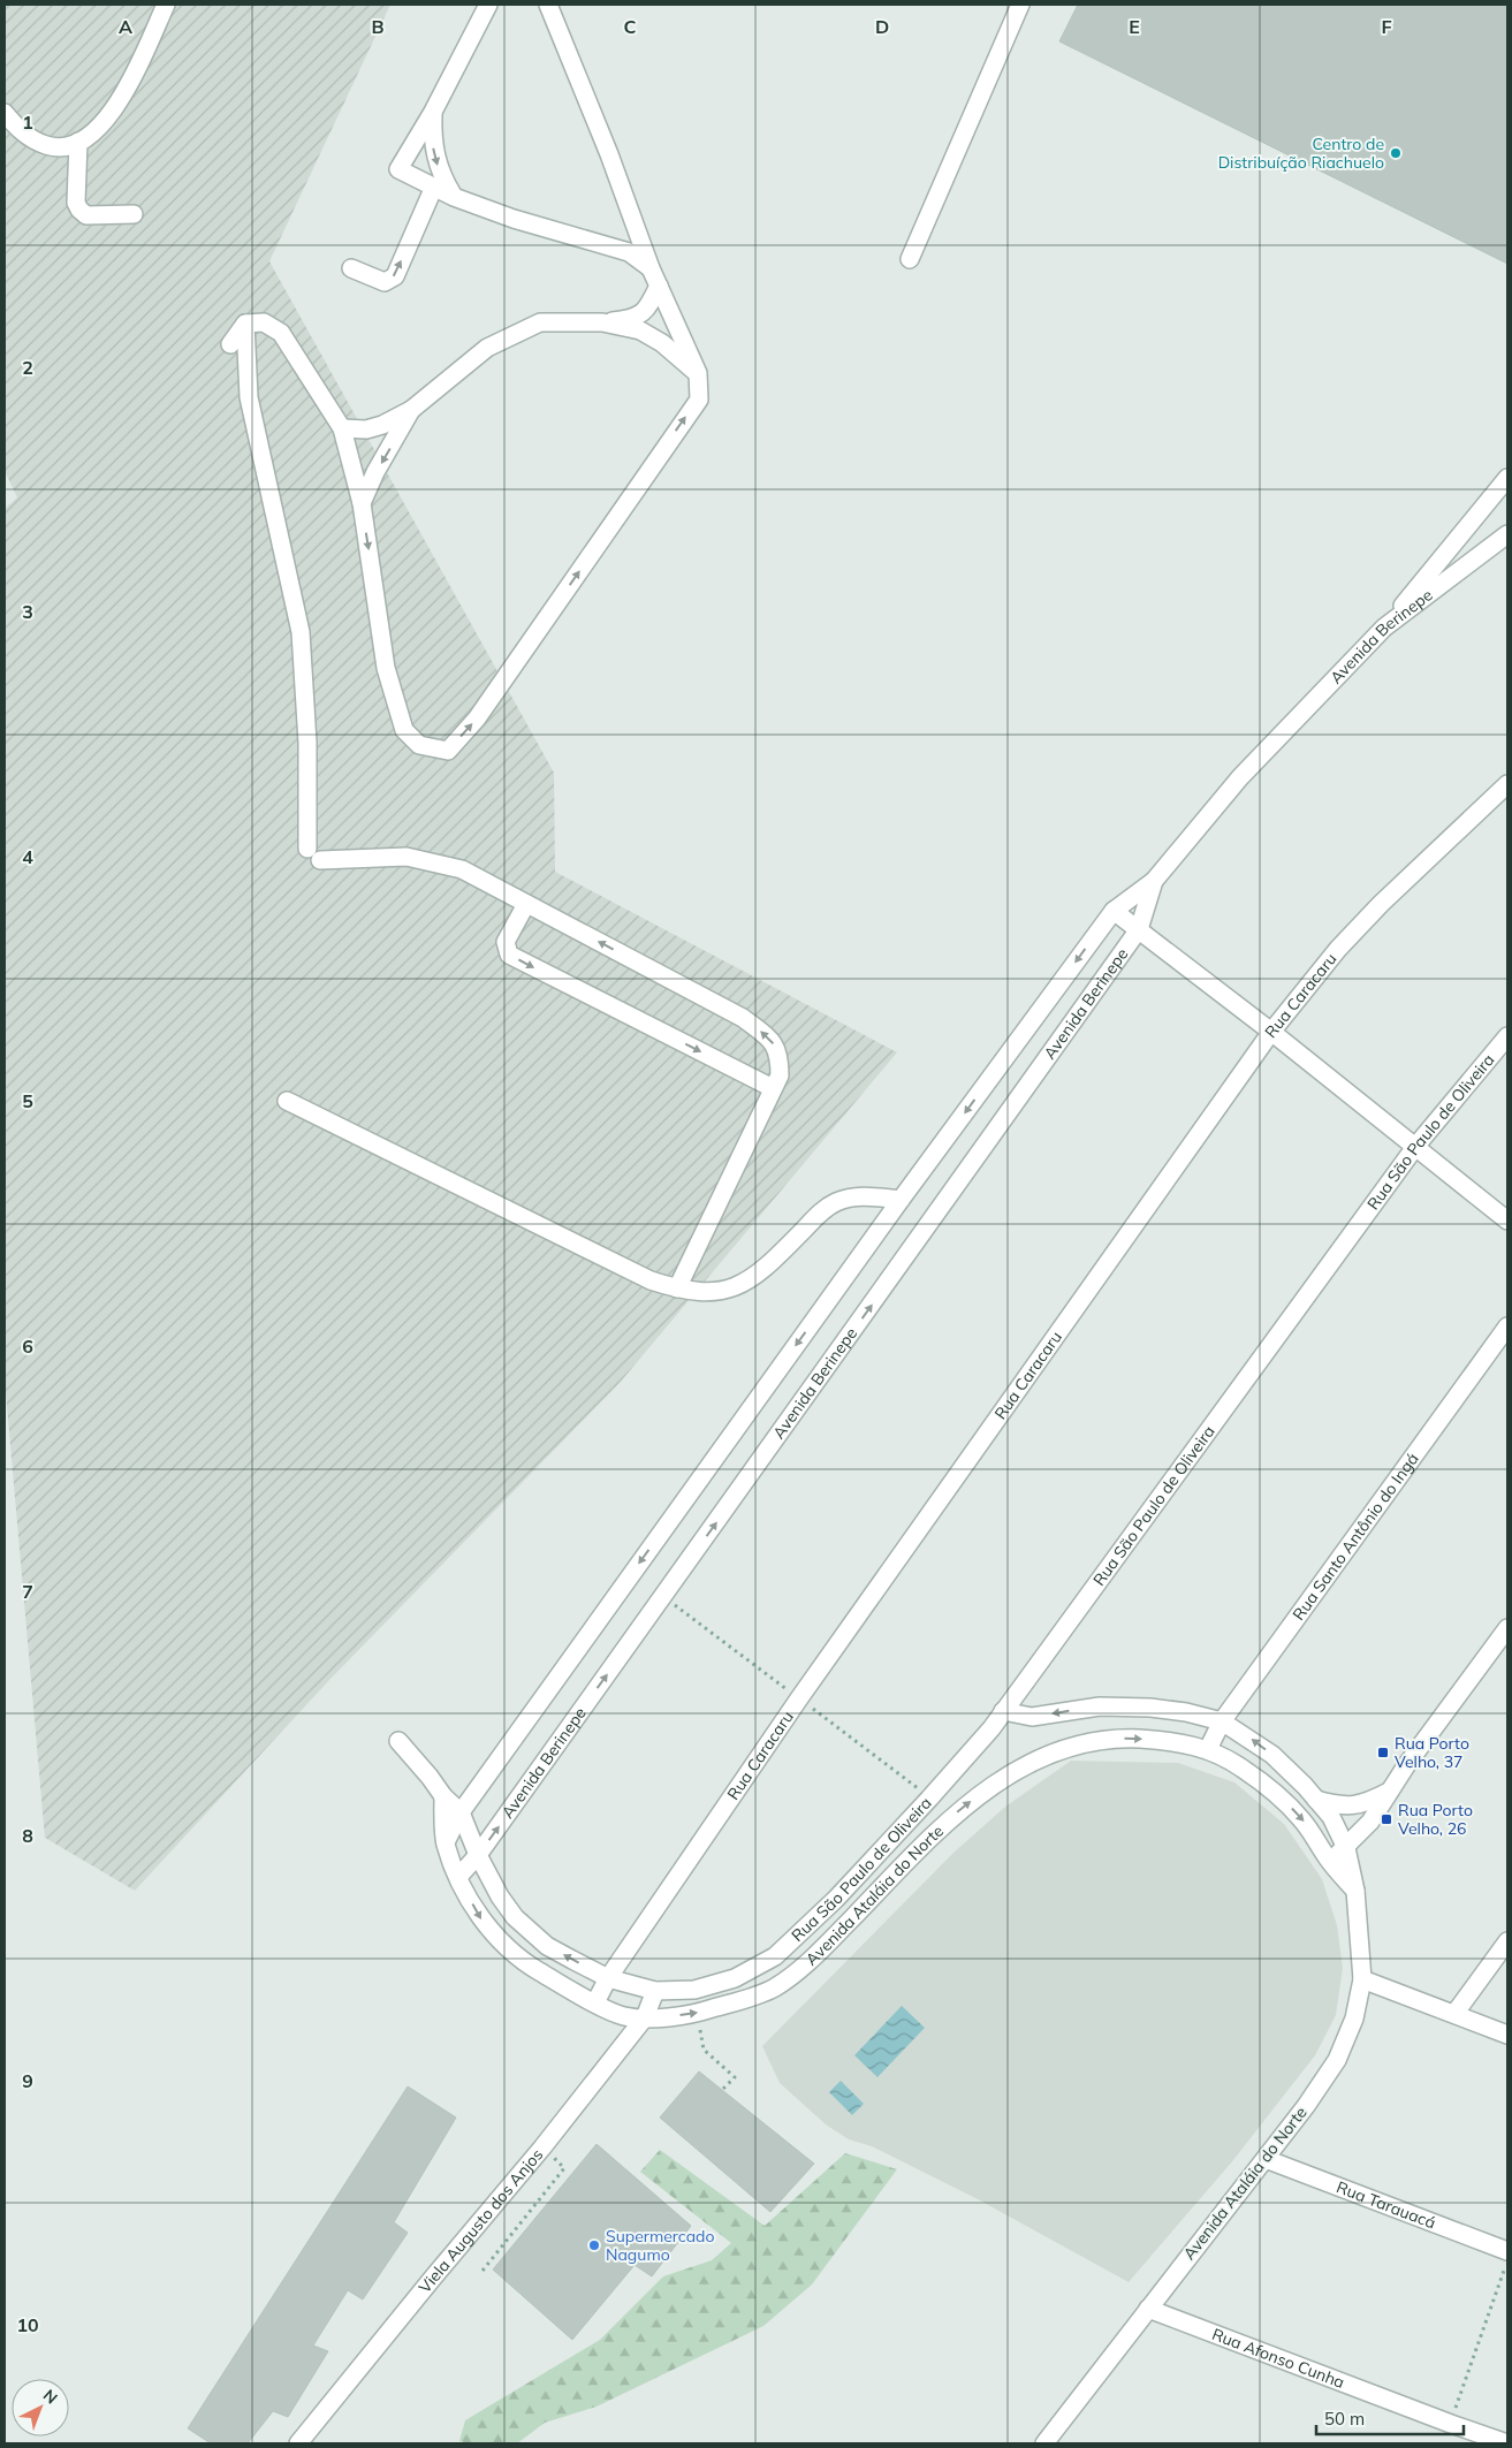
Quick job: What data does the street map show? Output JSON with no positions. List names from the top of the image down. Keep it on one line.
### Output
{"streets":{"street":["Avenida Berinepe","Rua Caracaru","Rua São Paulo de Oliveira","Rua Santo Antônio do Ingá","Avenida Ataláia do Norte","Rua Tarauacá","Viela Augusto dos Anjos","Rua Afonso Cunha"]},"crossings":[["Avenida Berinepe","Avenida Ataláia do Norte"],["Rua Caracaru","Avenida Ataláia do Norte"],["Rua São Paulo de Oliveira","Avenida Ataláia do Norte"],["Rua São Paulo de Oliveira","Viela Augusto dos Anjos"],["Rua Santo Antônio do Ingá","Avenida Ataláia do Norte"],["Avenida Ataláia do Norte","Rua Tarauacá"],["Avenida Ataláia do Norte","Viela Augusto dos Anjos"],["Avenida Ataláia do Norte","Rua Afonso Cunha"]],"places":{"other":["Centro de Distribuíção Riachuelo","Supermercado Nagumo"],"transit":["Rua Porto Velho, 37","Rua Porto Velho, 26"]},"scale_bar":"50 m","north":"top right","grid":{"columns":["A","B","C","D","E","F"],"rows":["1","2","3","4","5","6","7","8","9","10"]}}
